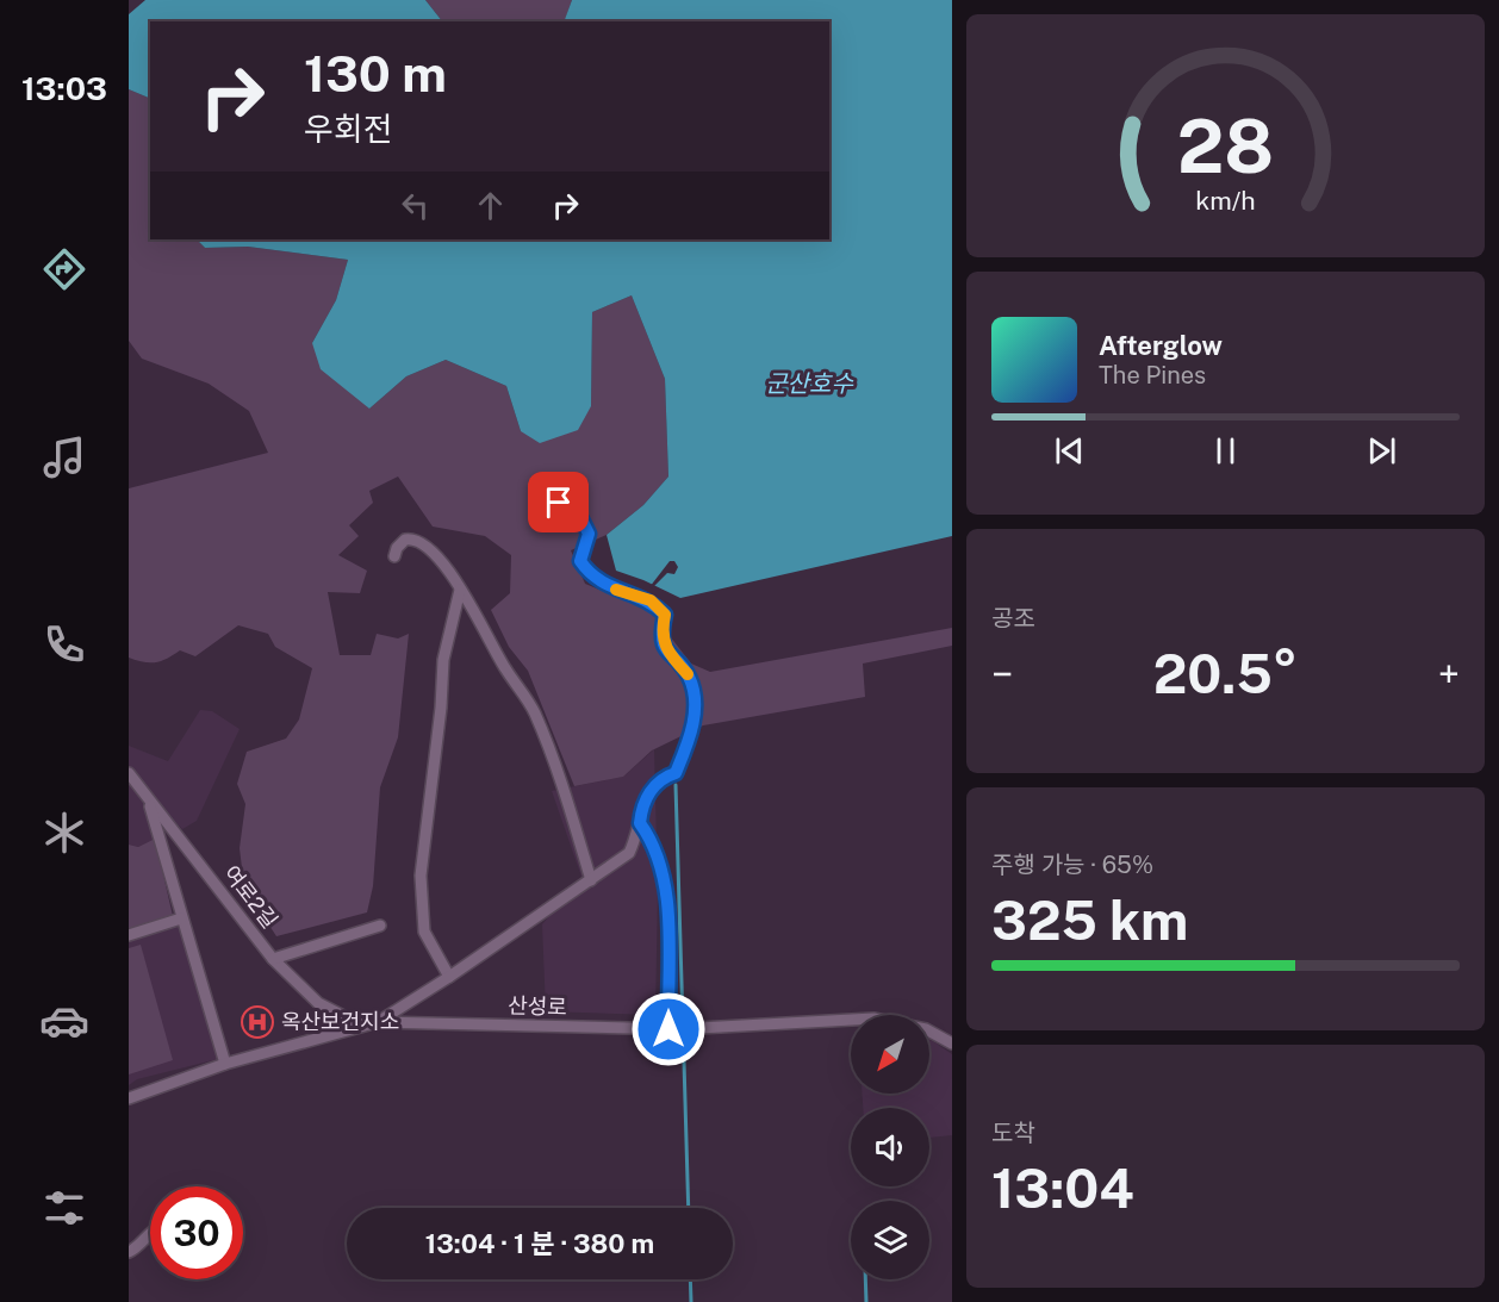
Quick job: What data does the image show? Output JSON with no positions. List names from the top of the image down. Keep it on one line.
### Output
{"streets":{"street":["여로2길","산성로"]},"crossings":[["여로2길","산성로"]],"water":["군산호수"],"places":{"hospital":["옥산보건지소"]},"north":"bottom left","page":{"tabs":"13:03","turn":["130 m","우회전"],"song":["Afterglow","The Pines"],"tile":["공조",["주행 가능 · 65%","325 km"],["도착","13:04"]],"heat":["−","20.5°","+"],"limit":"30","trip":"13:04 · 1 분 · 380 m","gauge":["28","km/h"]}}
